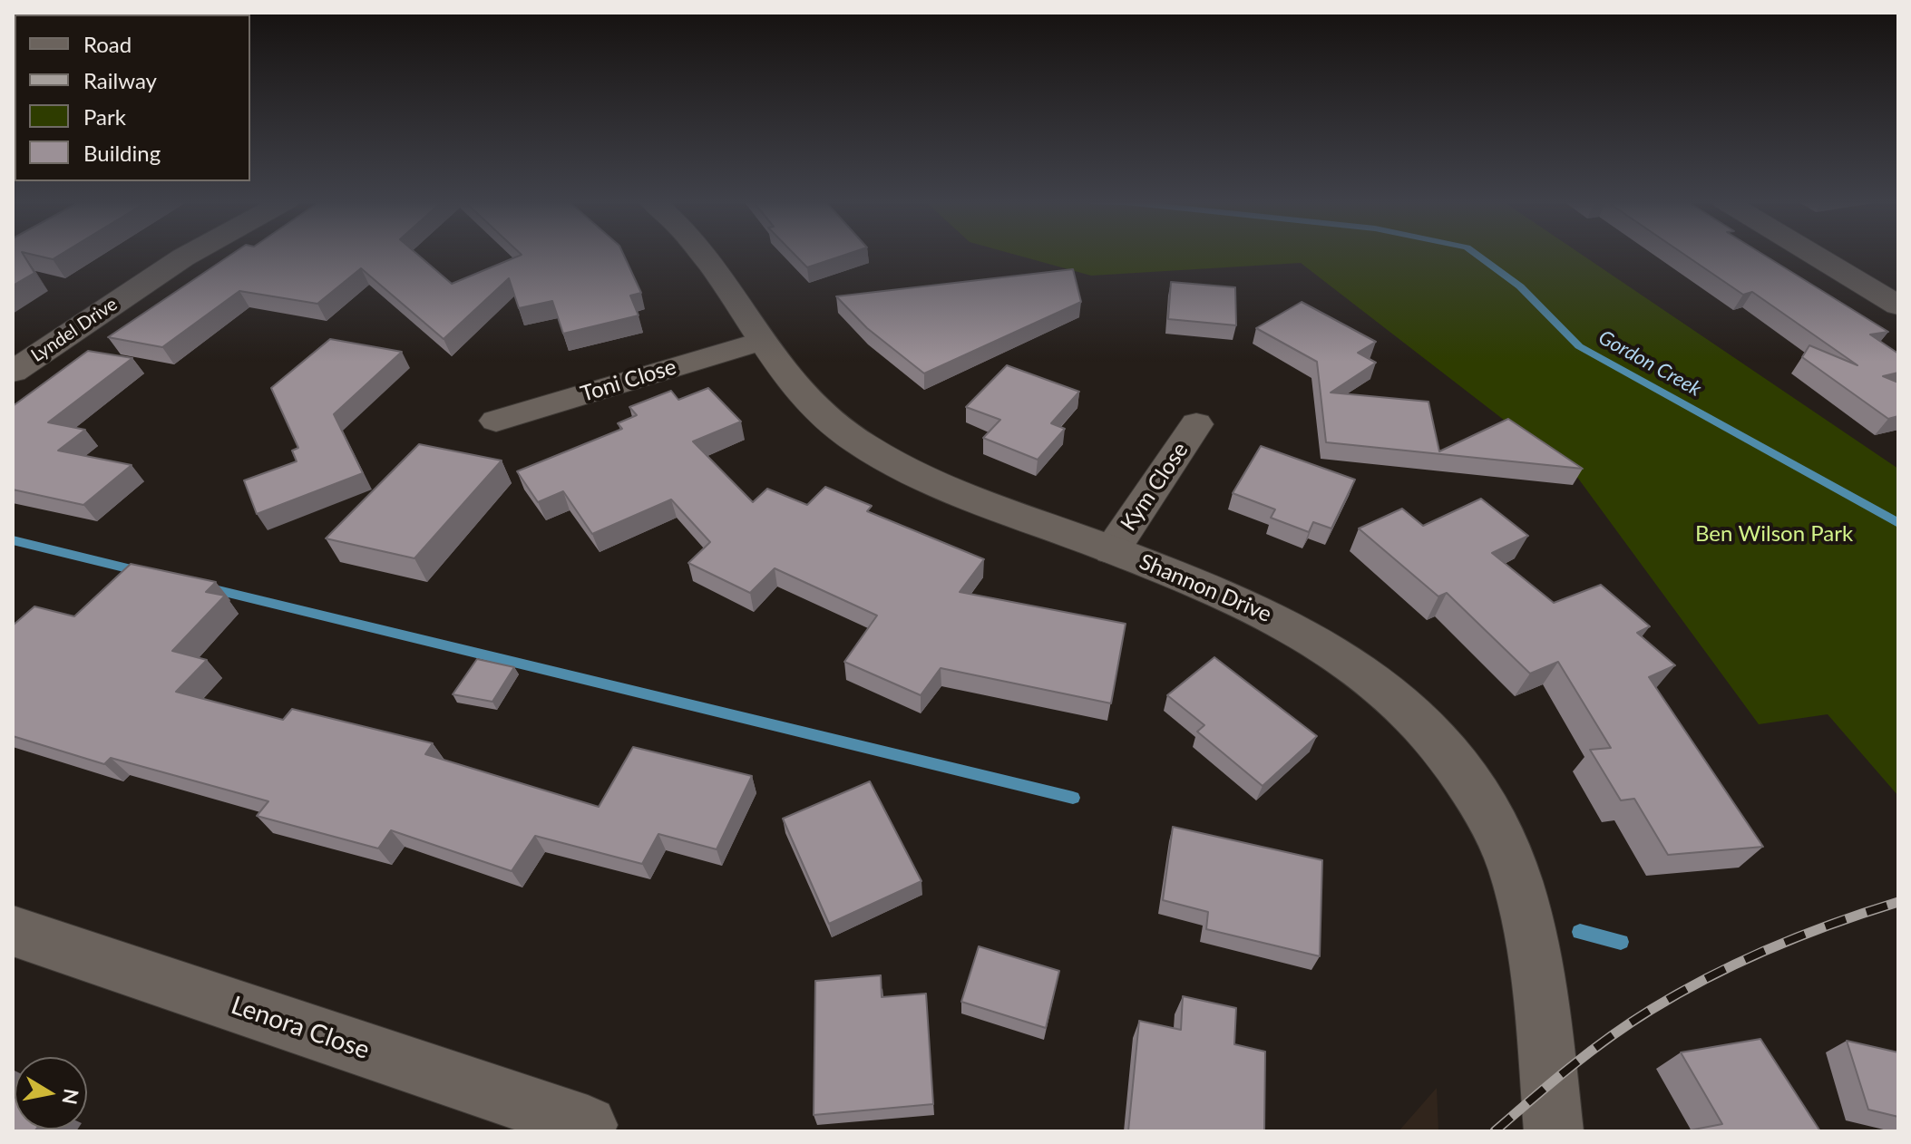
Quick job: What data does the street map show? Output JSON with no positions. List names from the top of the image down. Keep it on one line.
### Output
{"streets":{"street":["Lyndel Drive","Toni Close","Kym Close","Shannon Drive","Lenora Close"]},"crossings":[["Toni Close","Shannon Drive"],["Kym Close","Shannon Drive"]],"water":["Gordon Creek"],"parks":["Ben Wilson Park"],"legend":["Road","Railway","Park","Building"],"north":"right"}
